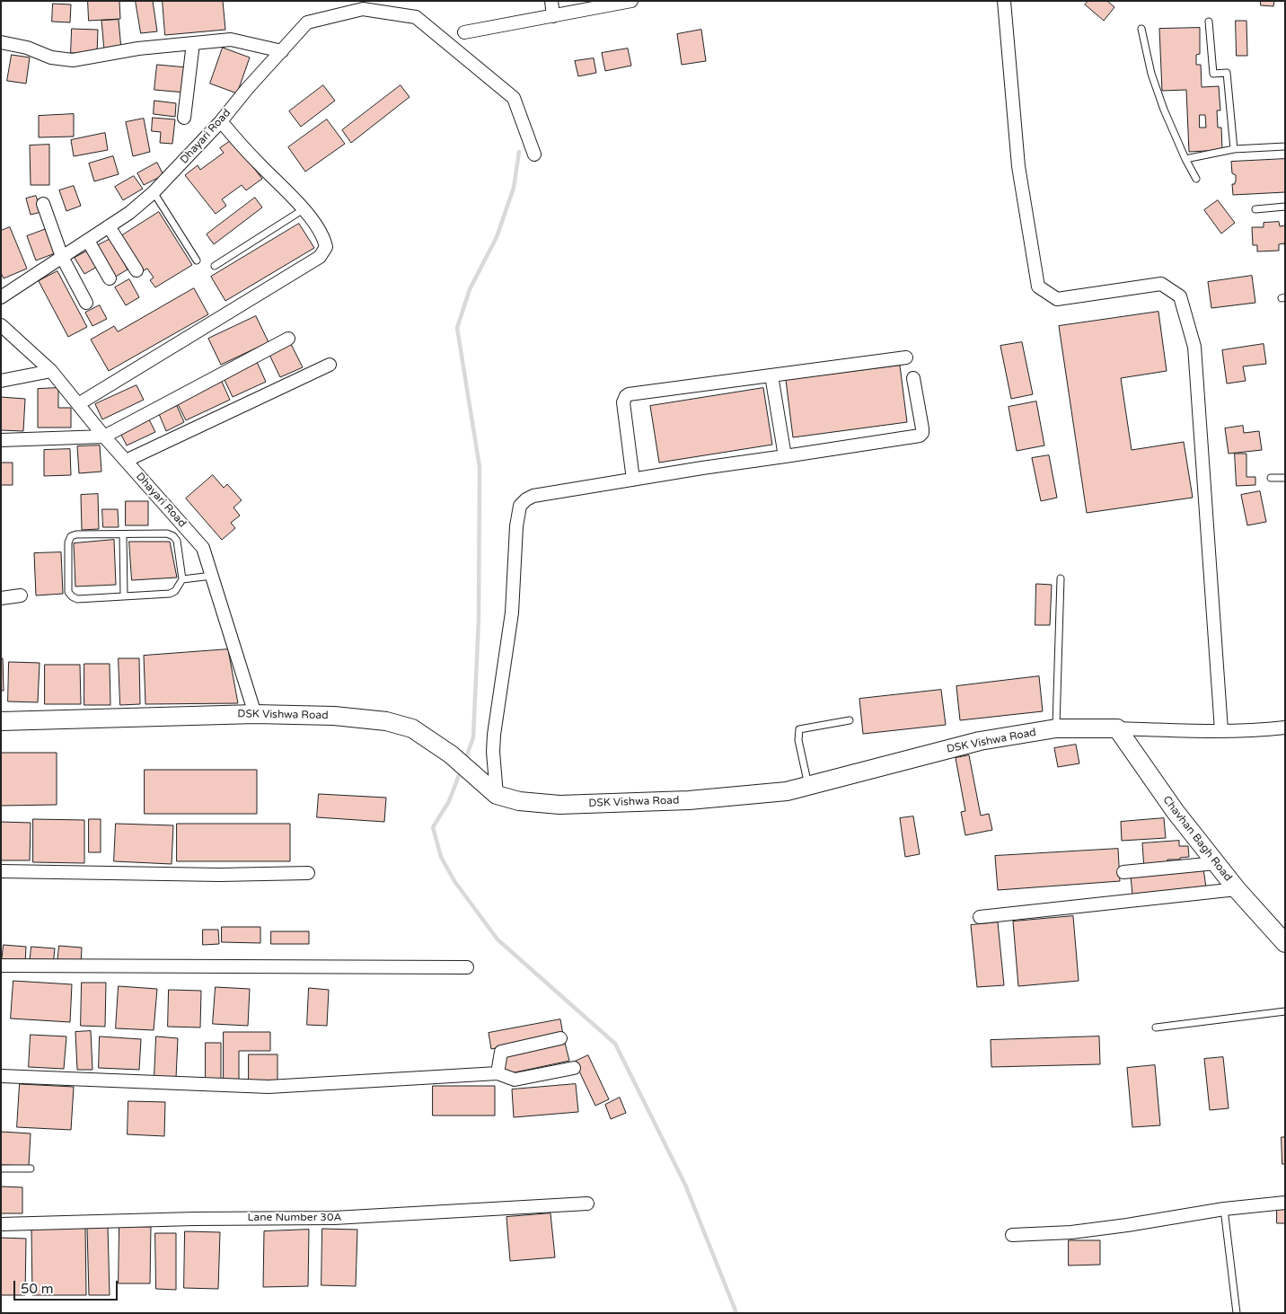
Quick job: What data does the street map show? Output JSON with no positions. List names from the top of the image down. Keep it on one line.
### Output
{"streets":{"street":["Dhayari Road","DSK Vishwa Road","Chavhan Bagh Road","Lane Number 30A"]},"crossings":[["Dhayari Road","DSK Vishwa Road"],["DSK Vishwa Road","Chavhan Bagh Road"]],"scale_bar":"50 m"}
